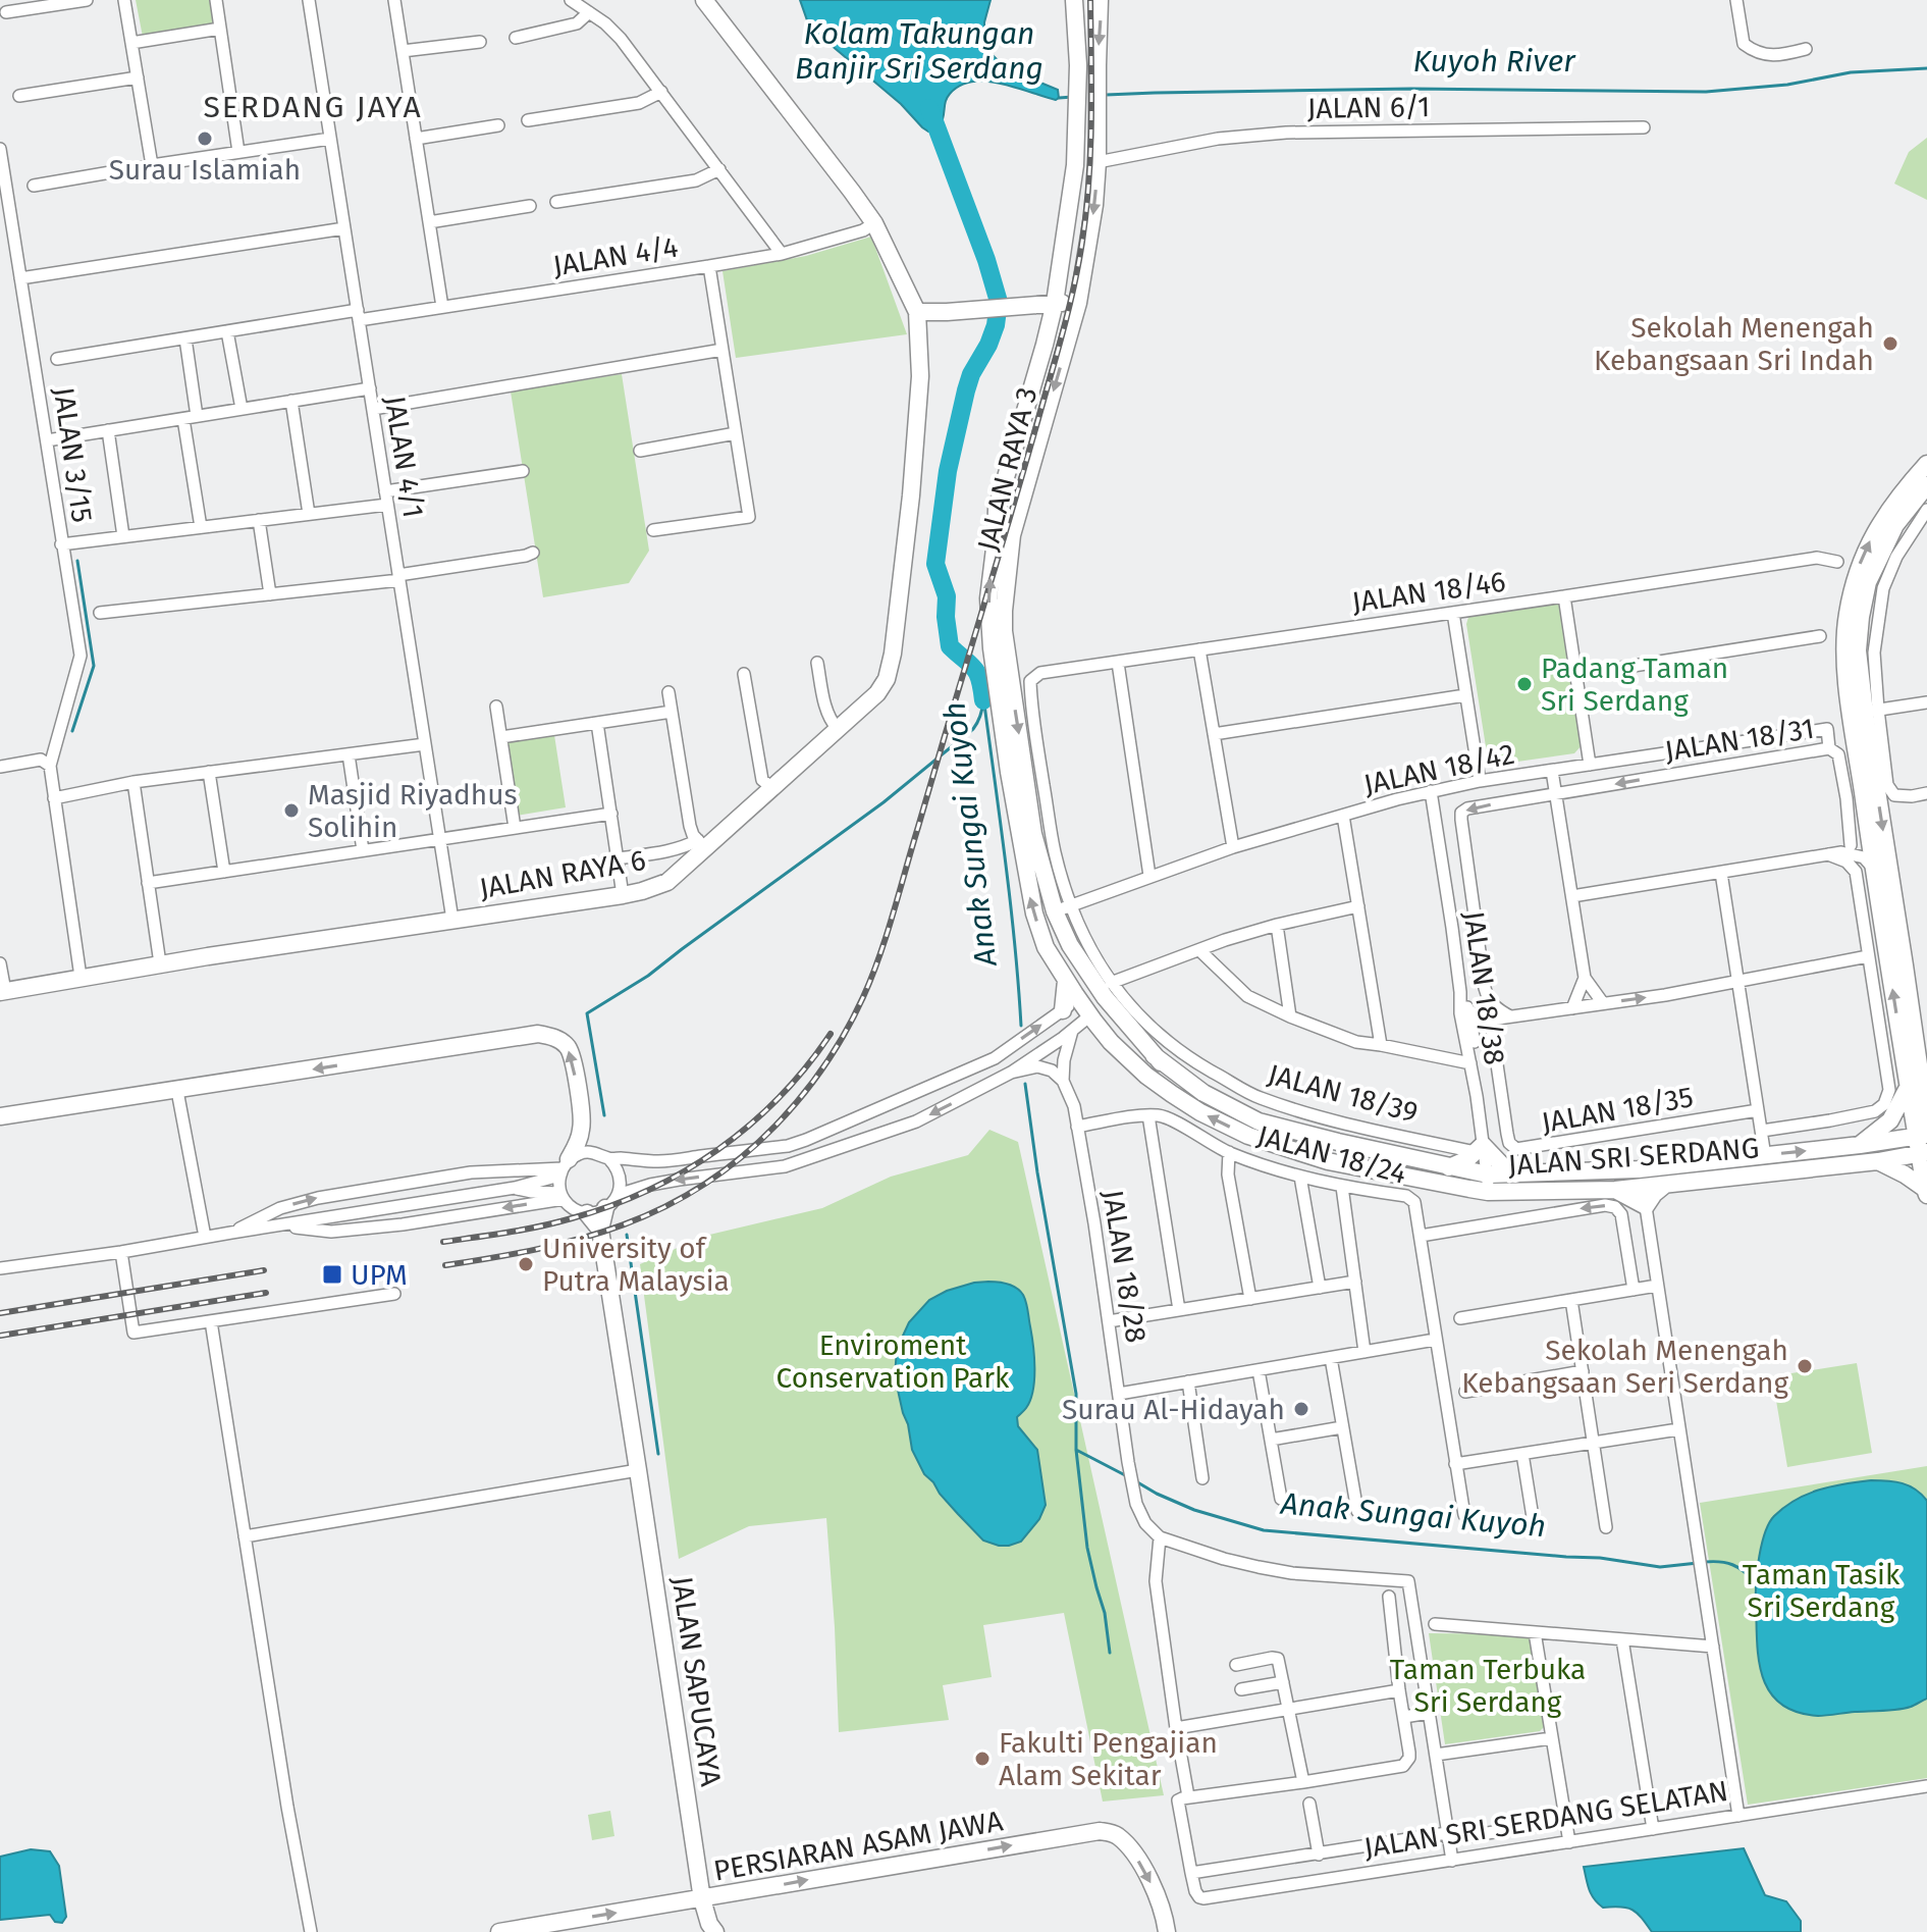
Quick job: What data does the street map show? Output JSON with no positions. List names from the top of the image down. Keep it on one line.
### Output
{"streets":{"street":["JALAN 6/1","JALAN 4/4","JALAN 3/15","JALAN 4/1","JALAN RAYA 3","JALAN 18/46","JALAN 18/31","JALAN 18/42","JALAN RAYA 6","JALAN 18/38","JALAN 18/39","JALAN 18/35","JALAN 18/24","JALAN SRI SERDANG","JALAN 18/28","JALAN SAPUCAYA","JALAN SRI SERDANG SELATAN","PERSIARAN ASAM JAWA"]},"crossings":[["JALAN 6/1","JALAN RAYA 3"],["JALAN 4/4","JALAN 4/1"],["JALAN 4/1","JALAN RAYA 6"],["JALAN RAYA 3","JALAN 18/42"],["JALAN RAYA 3","JALAN 18/39"],["JALAN RAYA 3","JALAN SRI SERDANG"],["JALAN 18/46","JALAN 18/39"],["JALAN 18/31","JALAN 18/42"],["JALAN 18/31","JALAN 18/35"],["JALAN 18/42","JALAN 18/38"],["JALAN 18/42","JALAN 18/39"],["JALAN 18/38","JALAN 18/39"],["JALAN 18/38","JALAN SRI SERDANG"],["JALAN 18/24","JALAN 18/28"],["JALAN SAPUCAYA","PERSIARAN ASAM JAWA"]],"districts":["SERDANG JAYA"],"water":["Kolam Takungan Banjir Sri Serdang","Kuyoh River","Anak Sungai Kuyoh"],"parks":["Enviroment Conservation Park","Taman Tasik Sri Serdang","Taman Terbuka Sri Serdang"],"places":{"other":["Surau Islamiah","Sekolah Menengah Kebangsaan Sri Indah","Padang Taman Sri Serdang","Masjid Riyadhus Solihin","University of Putra Malaysia","Sekolah Menengah Kebangsaan Seri Serdang","Surau Al-Hidayah","Fakulti Pengajian Alam Sekitar"],"transit":["UPM"]}}
